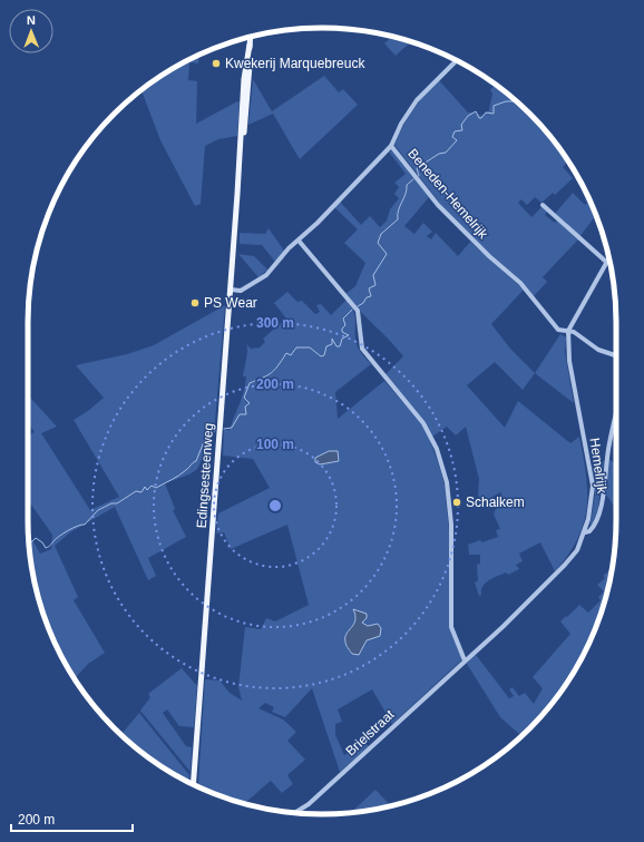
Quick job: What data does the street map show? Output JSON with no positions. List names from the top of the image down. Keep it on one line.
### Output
{"streets":{"main road":["Edingsesteenweg"],"street":["Beneden-Hemelrijk","Hemelrijk","Brielstraat"]},"crossings":[["Beneden-Hemelrijk","Hemelrijk"],["Beneden-Hemelrijk","Edingsesteenweg"],["Hemelrijk","Brielstraat"]],"places":["Kwekerij Marquebreuck","PS Wear","Schalkem"],"scale_bar":"200 m","north":"top","rings":["300 m","200 m","100 m"]}
